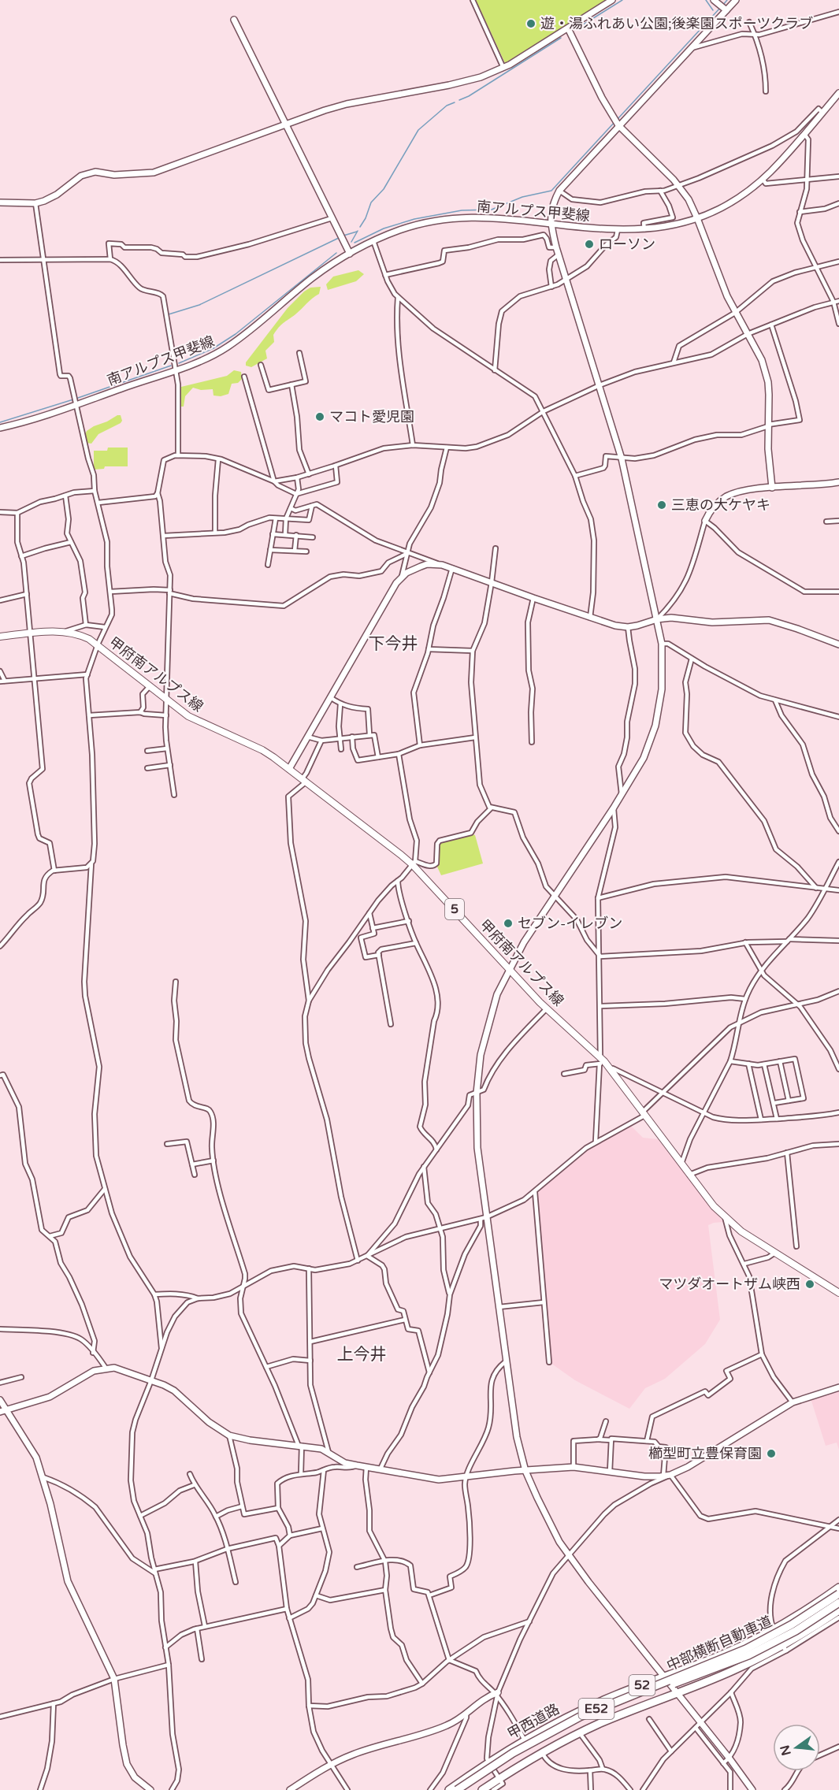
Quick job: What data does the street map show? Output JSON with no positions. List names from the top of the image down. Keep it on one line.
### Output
{"streets":{"highway":["中部横断自動車道","52","E52","甲西道路"],"main road":["甲府南アルプス線","5"],"street":["南アルプス甲斐線"]},"districts":["下今井","上今井"],"places":["遊・湯ふれあい公園;後楽園スポーツクラブ","ローソン","マコト愛児園","三恵の大ケヤキ","セブン-イレブン","マツダオートザム峡西","櫛型町立豊保育園"],"north":"left"}
